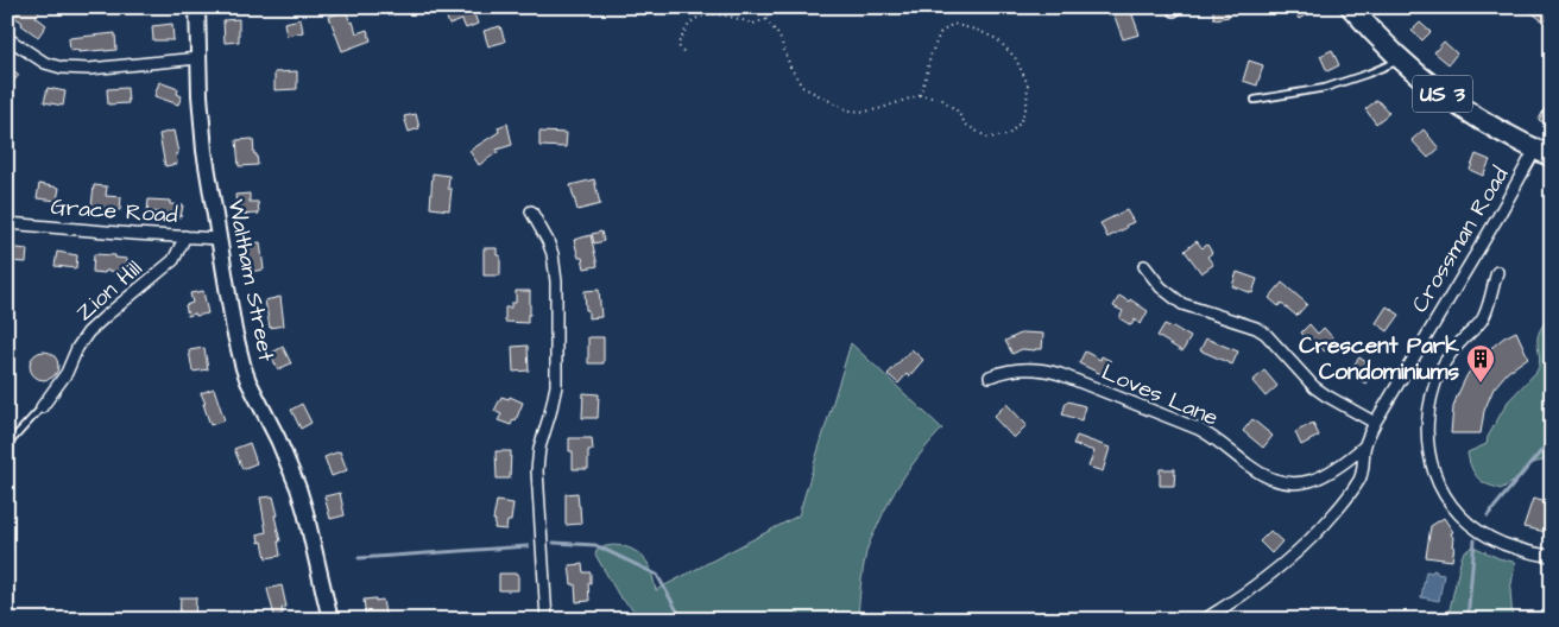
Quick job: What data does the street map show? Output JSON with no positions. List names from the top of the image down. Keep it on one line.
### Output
{"streets":{"highway":["US 3"],"street":["Grace Road","Crossman Road","Waltham Street","Zion Hill","Loves Lane"]},"crossings":[["US 3","Crossman Road"],["Grace Road","Waltham Street"],["Grace Road","Zion Hill"],["Crossman Road","Loves Lane"]],"places":{"building":["Crescent Park Condominiums"]}}
